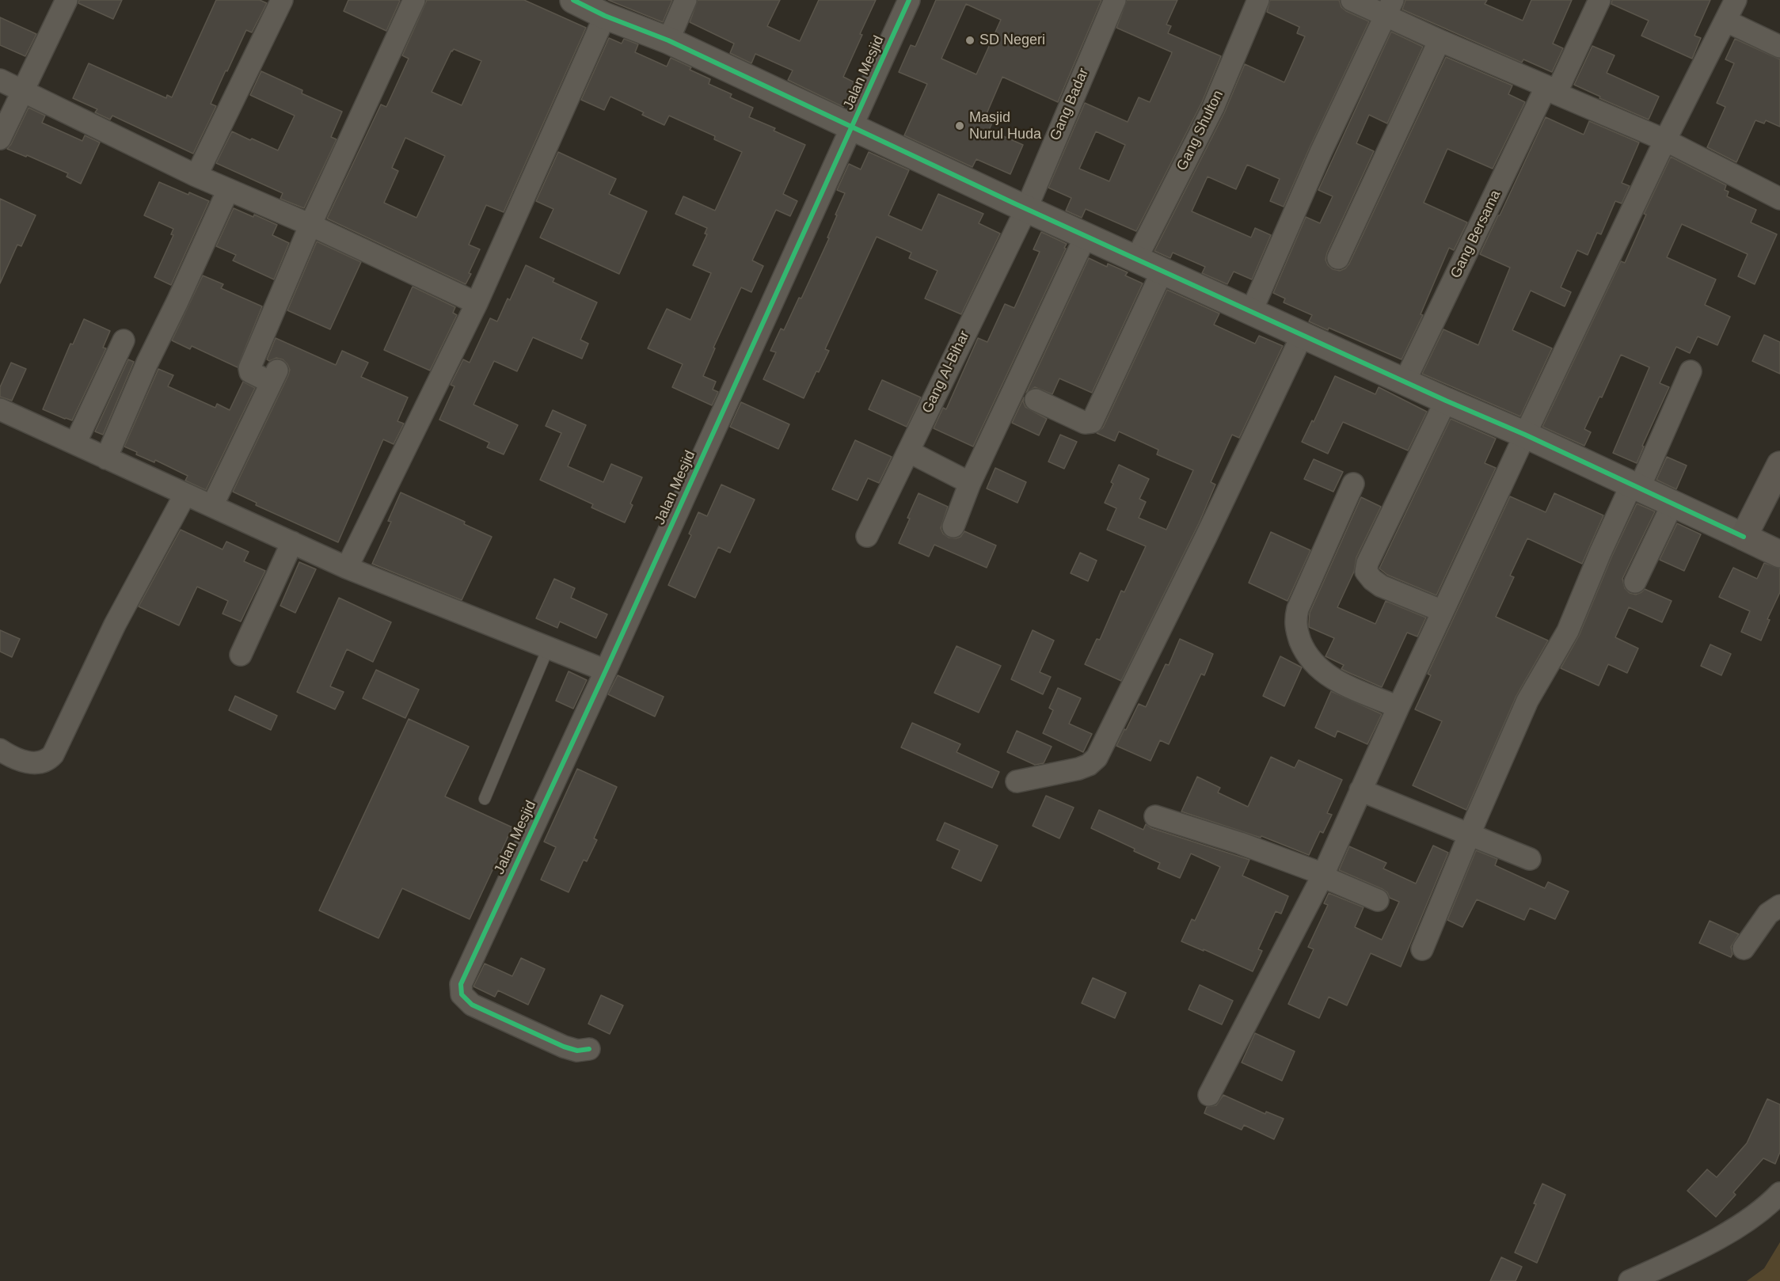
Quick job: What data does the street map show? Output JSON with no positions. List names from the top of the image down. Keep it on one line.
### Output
{"streets":{"street":["Jalan Mesjid","Gang Badar","Gang Shulton","Gang Bersama","Gang Al-Bihar"]},"crossings":[["Gang Badar","Gang Al-Bihar"]],"places":["SD Negeri","Masjid Nurul Huda"]}
